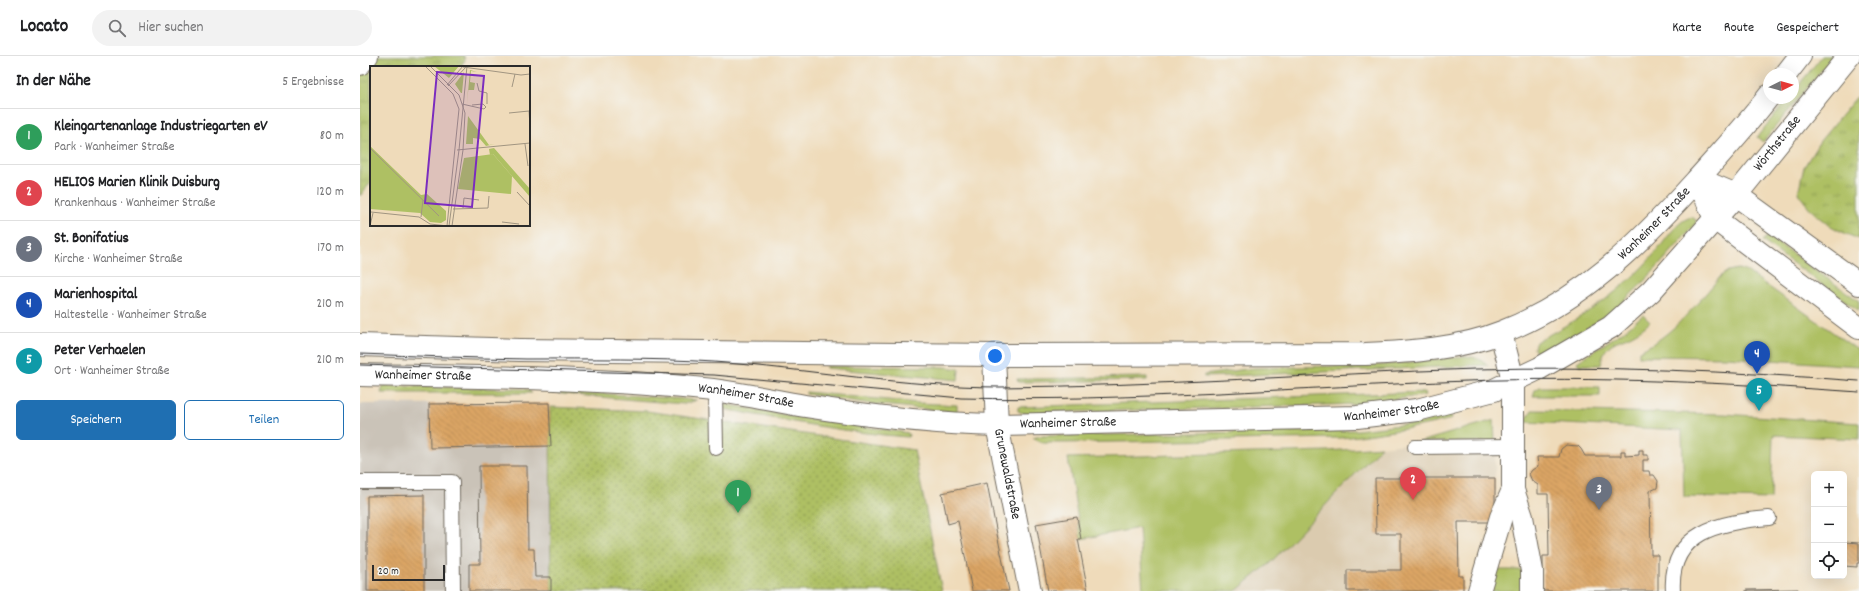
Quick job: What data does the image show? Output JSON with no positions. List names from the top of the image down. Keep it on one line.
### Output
{"streets":{"street":["Wörthstraße","Wanheimer Straße","Grunewaldstraße"]},"crossings":[["Wörthstraße","Wanheimer Straße"],["Wanheimer Straße","Grunewaldstraße"]],"scale_bar":"20 m","north":"right","page":{"header":"Locato","search":"Hier suchen","nav":["Karte","Route","Gespeichert"],"heading":["In der Nähe","5 Ergebnisse"],"list":[{"mark":"1","name":"Kleingartenanlage Industriegarten eV","note":"Park · Wanheimer Straße","value":"80 m"},{"mark":"2","name":"HELIOS Marien Klinik Duisburg","note":"Krankenhaus · Wanheimer Straße","value":"120 m"},{"mark":"3","name":"St. Bonifatius","note":"Kirche · Wanheimer Straße","value":"170 m"},{"mark":"4","name":"Marienhospital","note":"Haltestelle · Wanheimer Straße","value":"210 m"},{"mark":"5","name":"Peter Verhaelen","note":"Ort · Wanheimer Straße","value":"210 m"}],"pins":["4","5","2","3","1"],"buttons":["Speichern","Teilen"],"map_buttons":["+","−"],"scale":"20 m"}}
